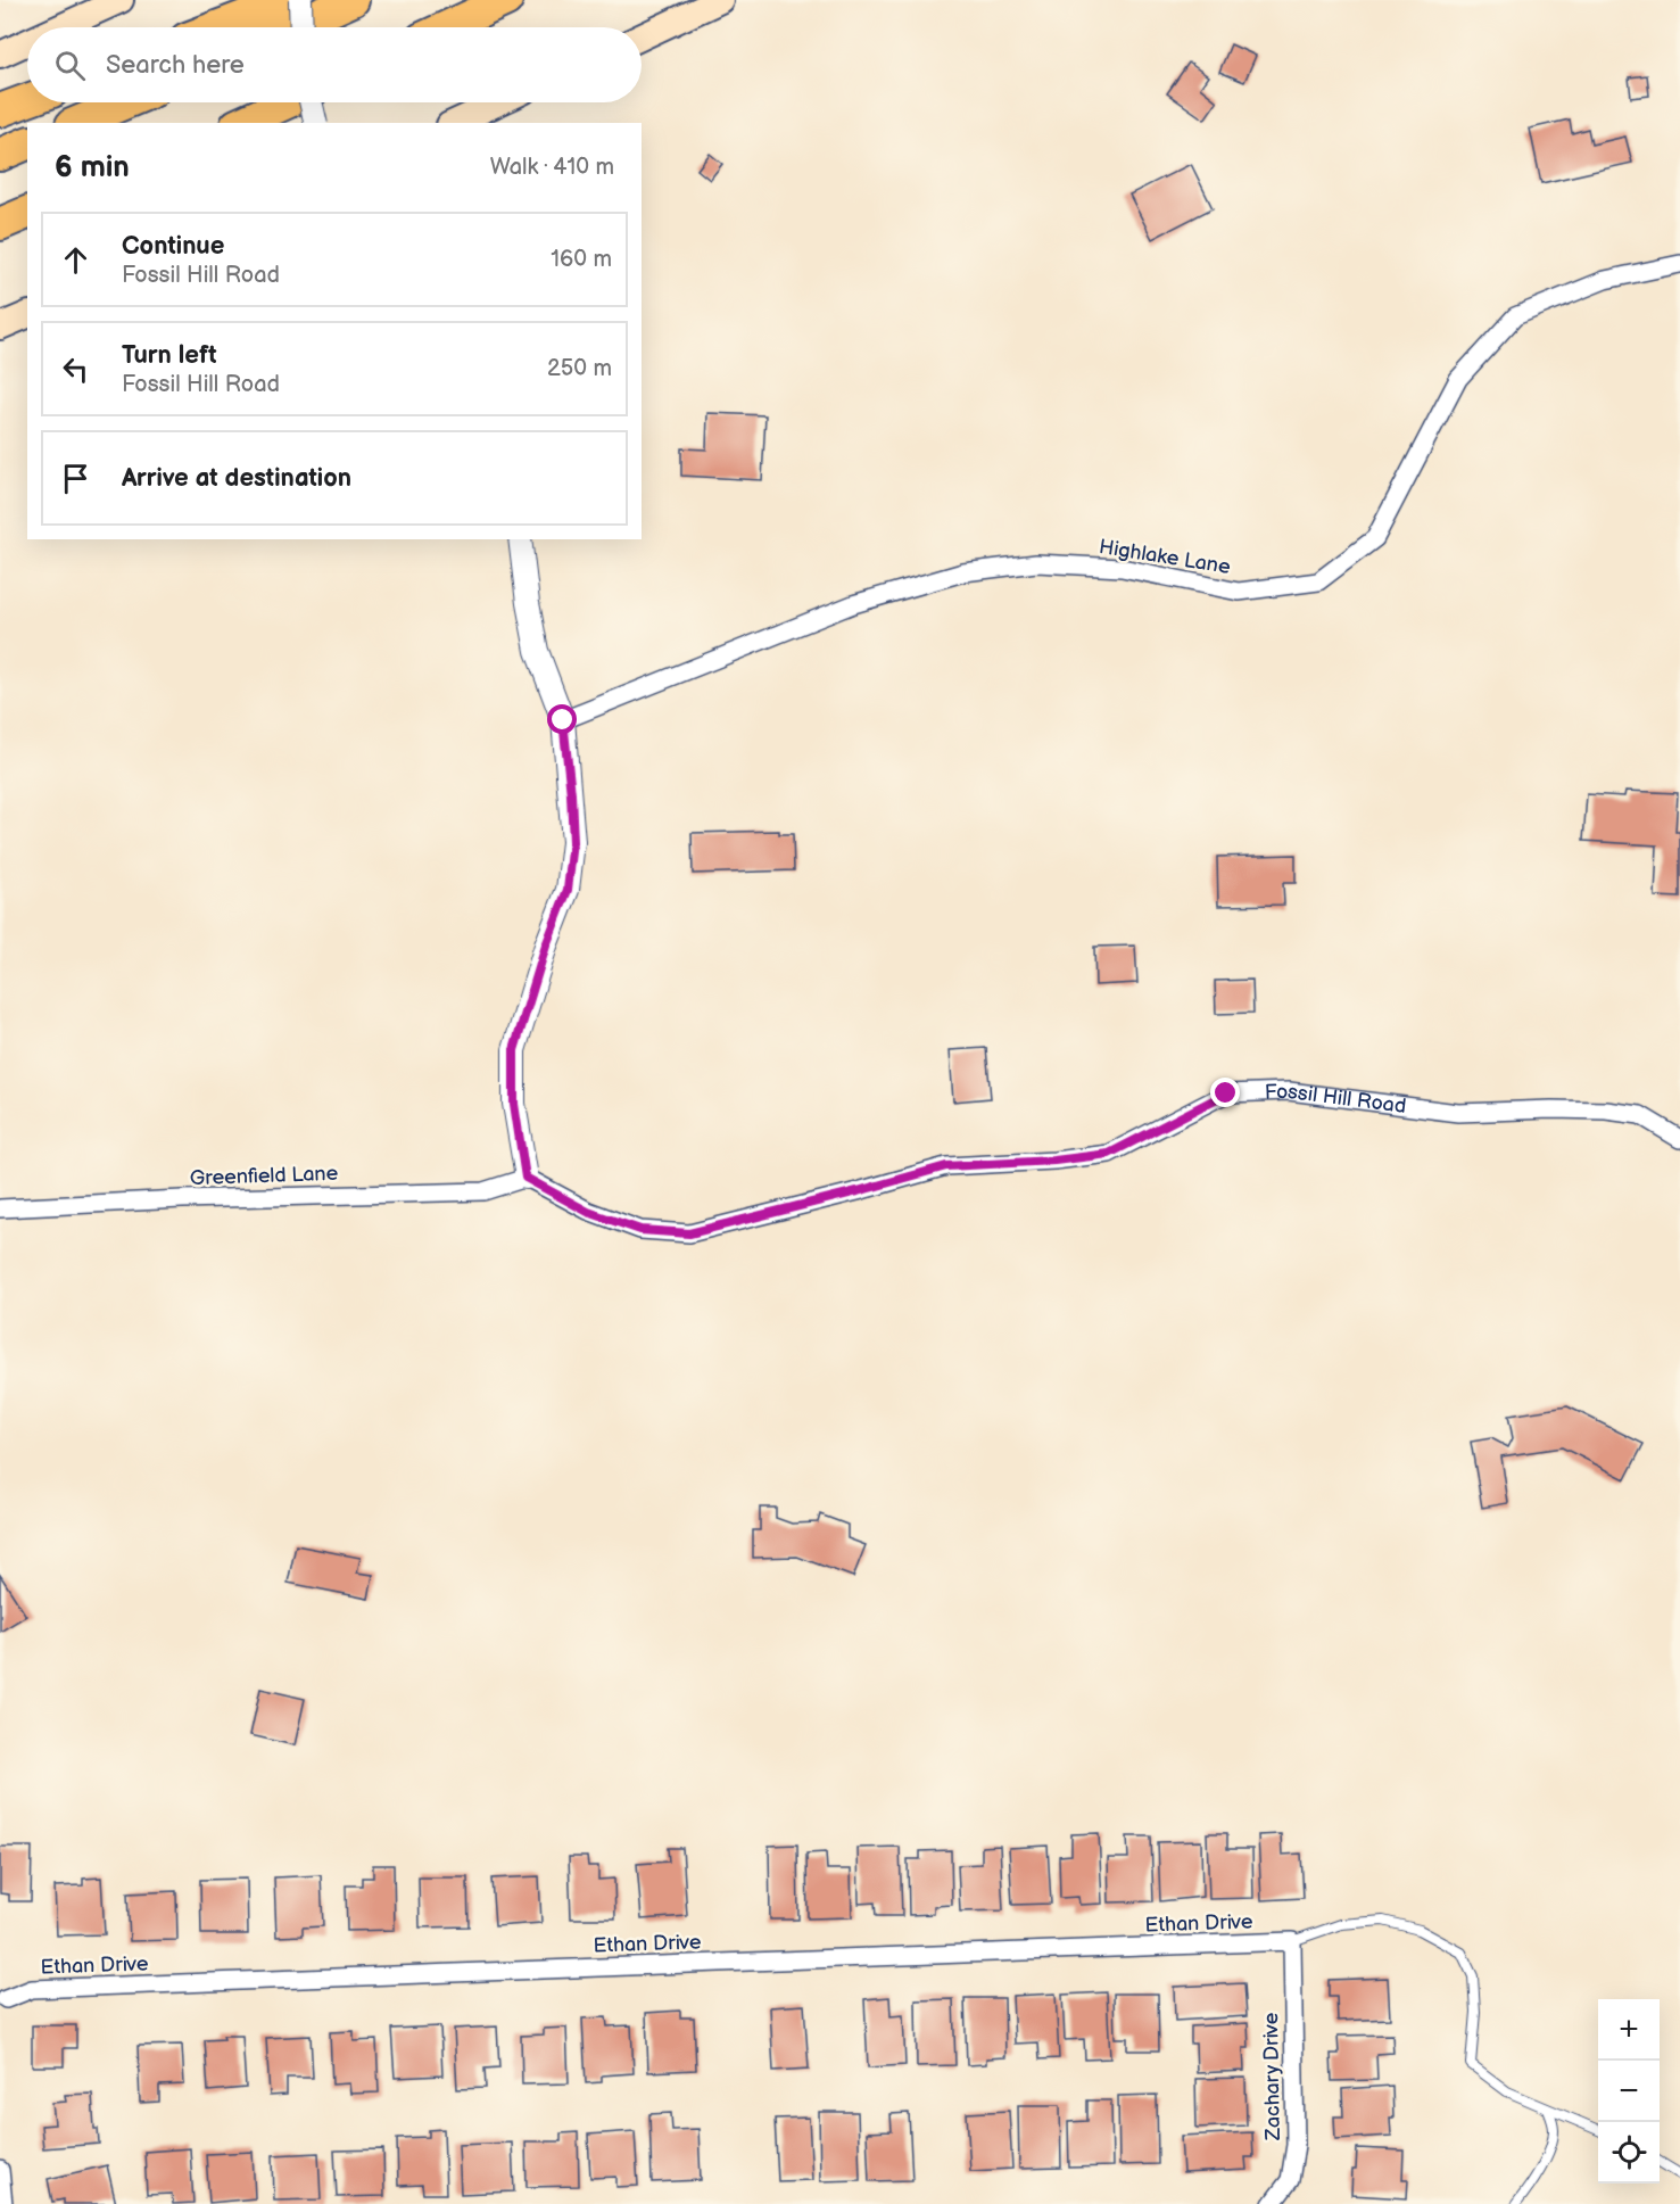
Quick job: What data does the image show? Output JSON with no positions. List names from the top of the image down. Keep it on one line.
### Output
{"streets":{"street":["Highlake Lane","Fossil Hill Road","Greenfield Lane","Ethan Drive","Zachary Drive"]},"crossings":[["Fossil Hill Road","Greenfield Lane"],["Ethan Drive","Zachary Drive"]],"page":{"search":"Search here","heading":["6 min","Walk · 410 m"],"list":[["Continue","Fossil Hill Road","160 m"],["Turn left","Fossil Hill Road","250 m"],"Arrive at destination"],"map_buttons":["+","−"]}}
